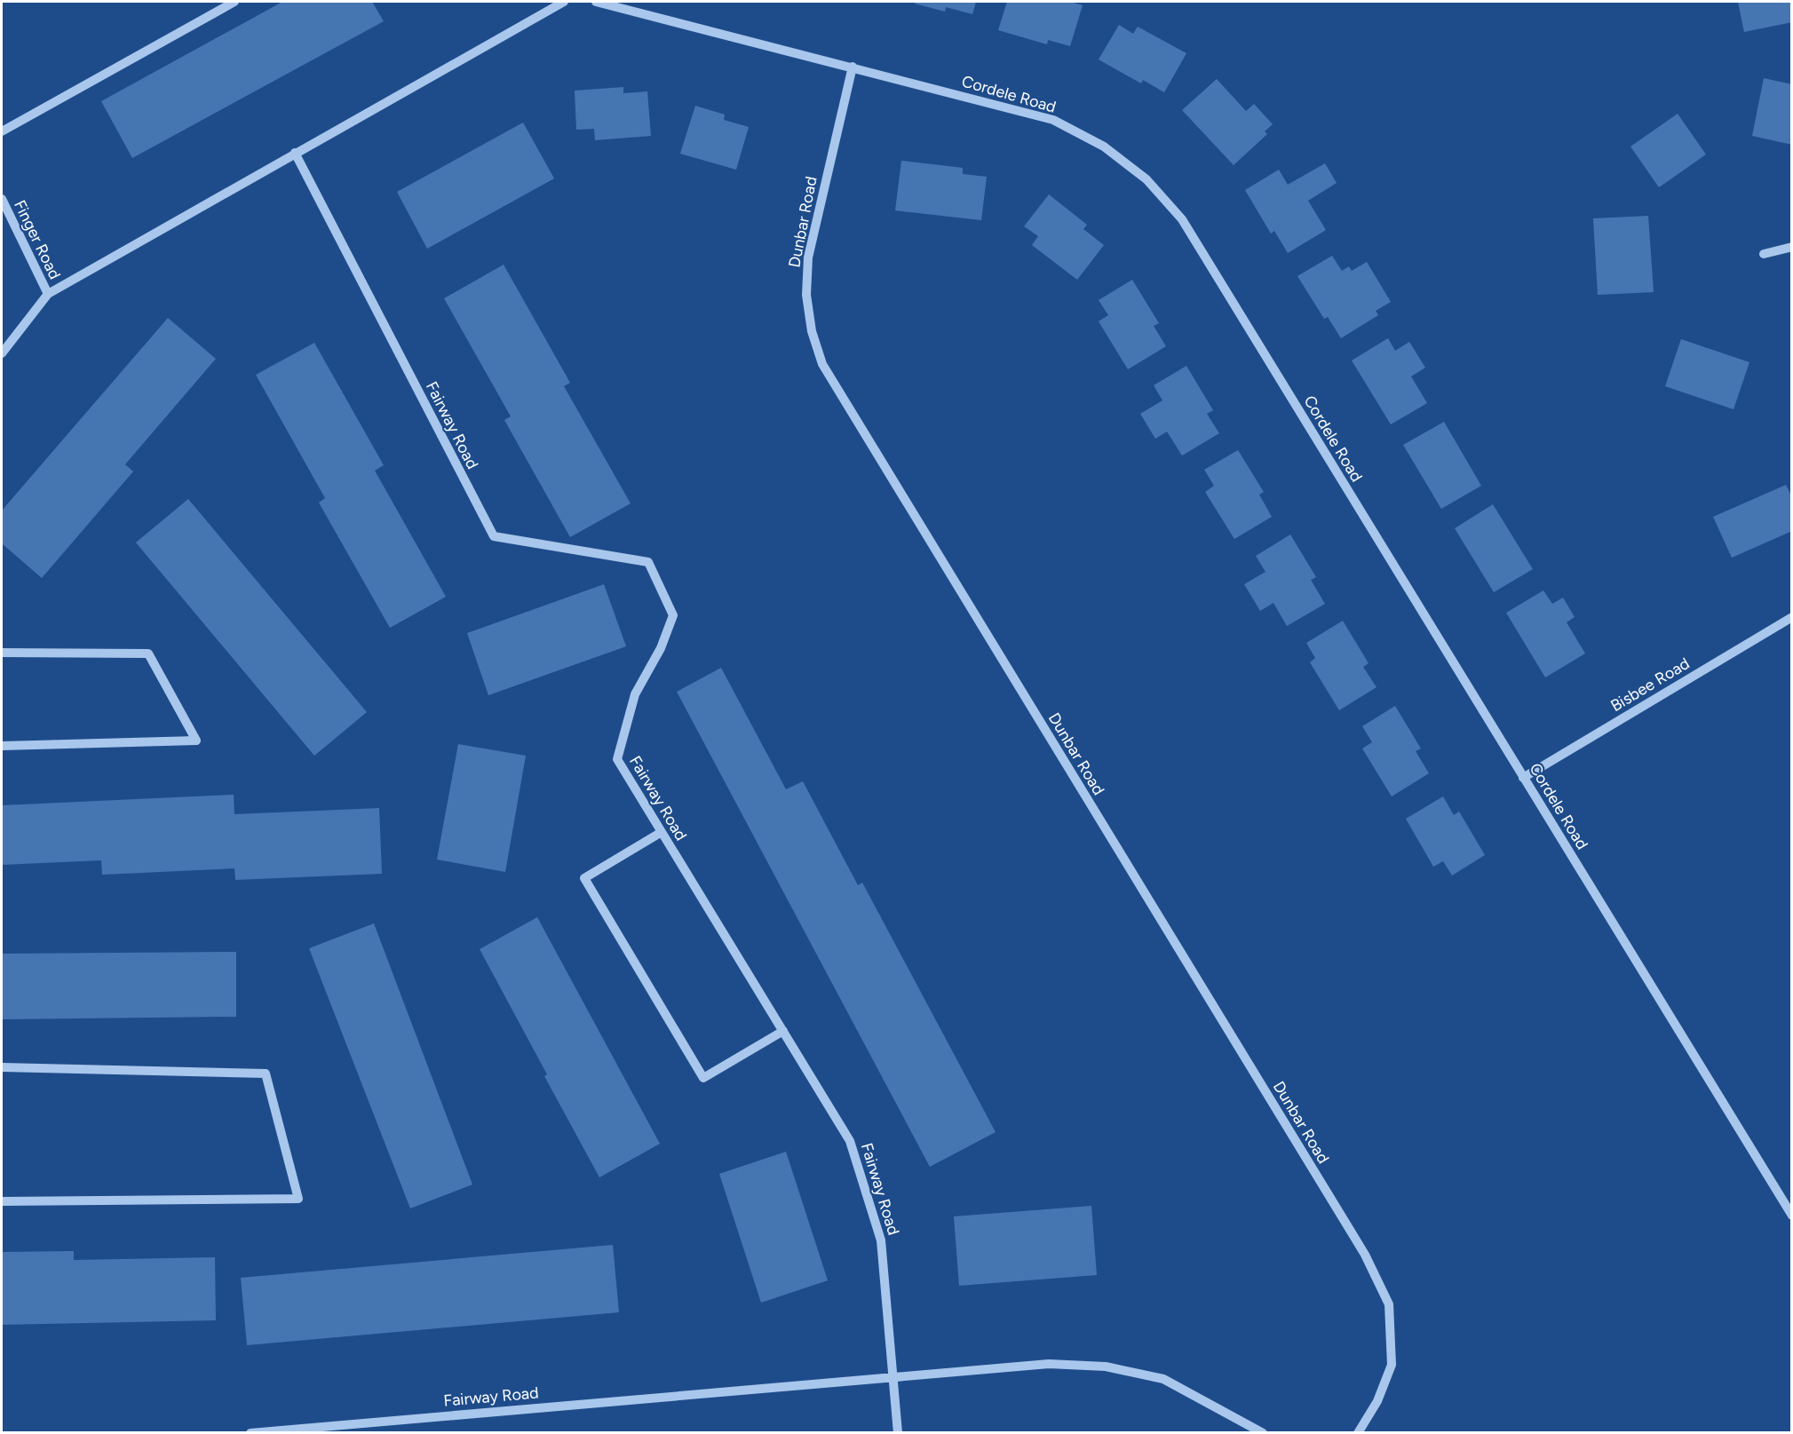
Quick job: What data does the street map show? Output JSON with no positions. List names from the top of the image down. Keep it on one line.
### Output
{"streets":{"street":["Cordele Road","Dunbar Road","Finger Road","Fairway Road","Bisbee Road"]},"crossings":[["Cordele Road","Dunbar Road"],["Cordele Road","Bisbee Road"]]}
